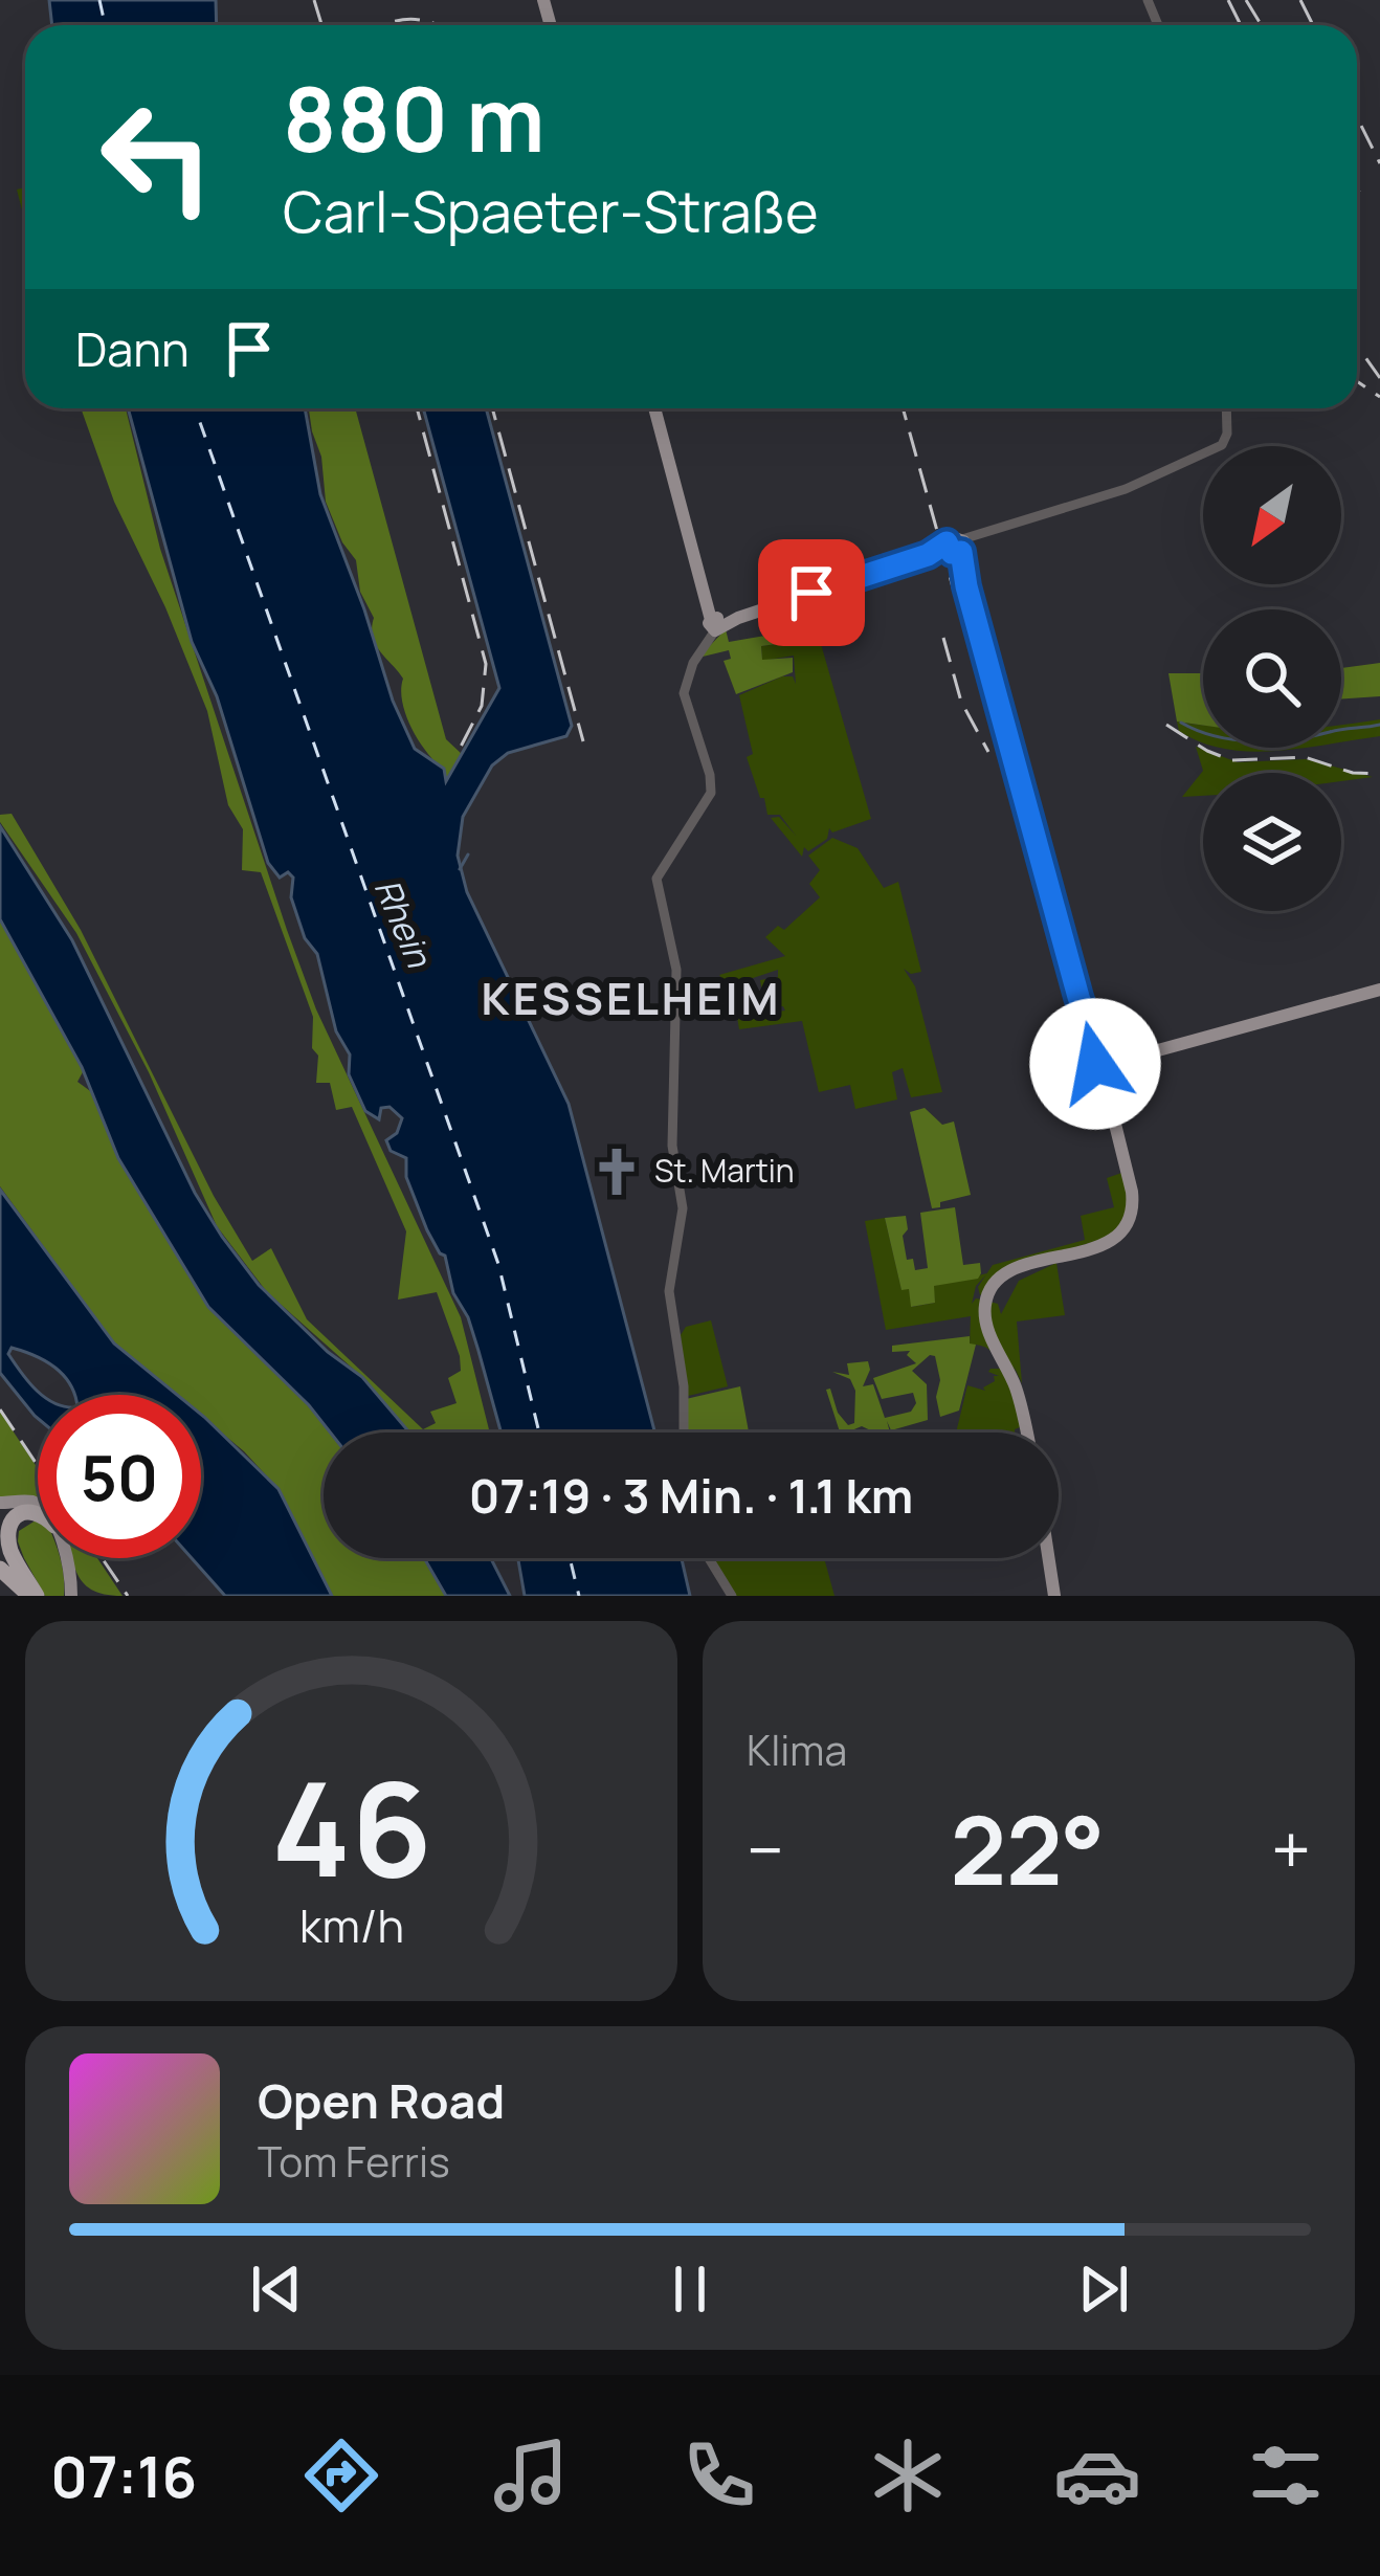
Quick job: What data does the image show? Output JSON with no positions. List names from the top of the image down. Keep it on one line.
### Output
{"districts":["KESSELHEIM"],"water":["Rhein"],"places":{"church":["St. Martin"]},"north":"bottom left","page":{"turn":["880 m","Carl-Spaeter-Straße"],"then":"Dann","limit":"50","trip":"07:19 · 3 Min. · 1.1 km","tile":"Klima","heat":["−","22°","+"],"song":["Open Road","Tom Ferris"],"tabs":"07:16","gauge":["46","km/h"]}}
